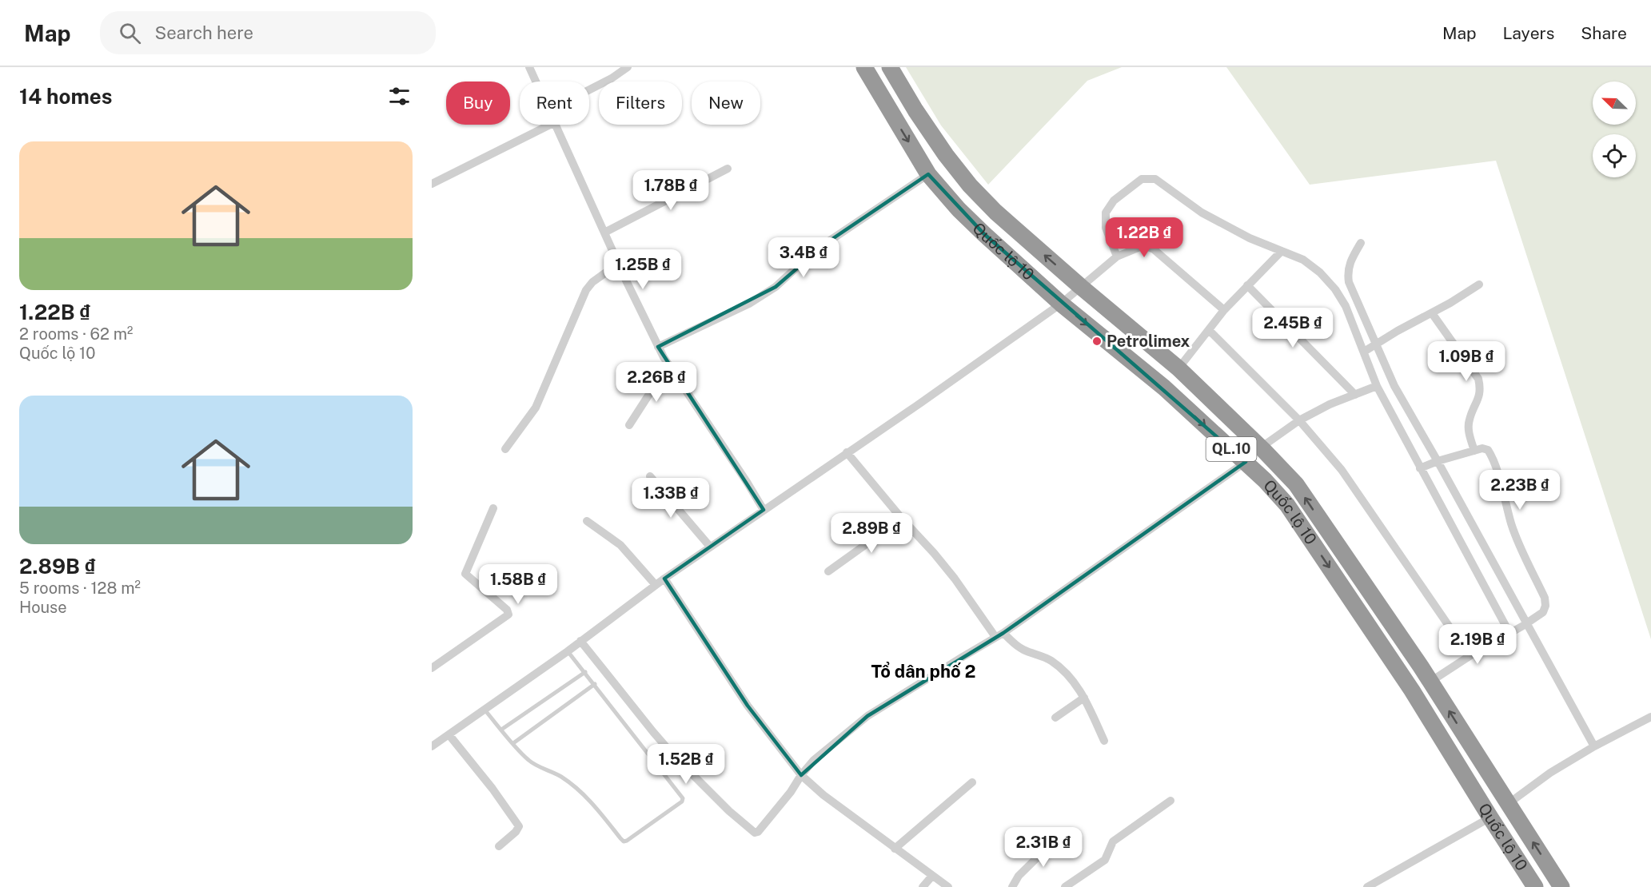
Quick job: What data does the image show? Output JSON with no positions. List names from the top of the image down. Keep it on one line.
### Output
{"streets":{"highway":["Quốc lộ 10","QL.10"]},"districts":["Tổ dân phố 2"],"places":["Petrolimex"],"north":"top left","page":{"header":"Map","search":"Search here","nav":["Map","Layers","Share"],"heading":"14 homes","chip":["Buy","Rent","Filters","New"],"list":[{"name":"1.22B ₫","note":"2 rooms · 62 m² · Quốc lộ 10"},{"name":"2.89B ₫","note":"5 rooms · 128 m² · House"}],"price":["1.78B ₫","1.22B ₫","3.4B ₫","1.25B ₫","2.45B ₫","1.09B ₫","2.26B ₫","2.23B ₫","1.33B ₫","2.89B ₫","1.58B ₫","2.19B ₫","1.52B ₫","2.31B ₫"]}}
